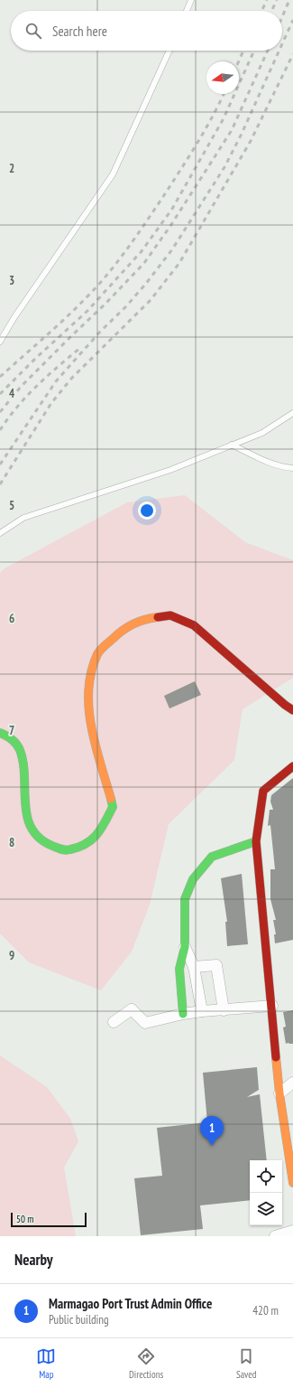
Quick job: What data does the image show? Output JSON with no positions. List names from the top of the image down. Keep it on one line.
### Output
{"scale_bar":"50 m","north":"left","page":{"search":"Search here","pins":"1","scale":"50 m","heading":"Nearby","list":[{"mark":"1","name":"Marmagao Port Trust Admin Office","note":"Public building","value":"420 m"}],"nav":["Map","Directions","Saved"]},"grid":{"rows":["2","3","4","5","6","7","8","9"]}}
